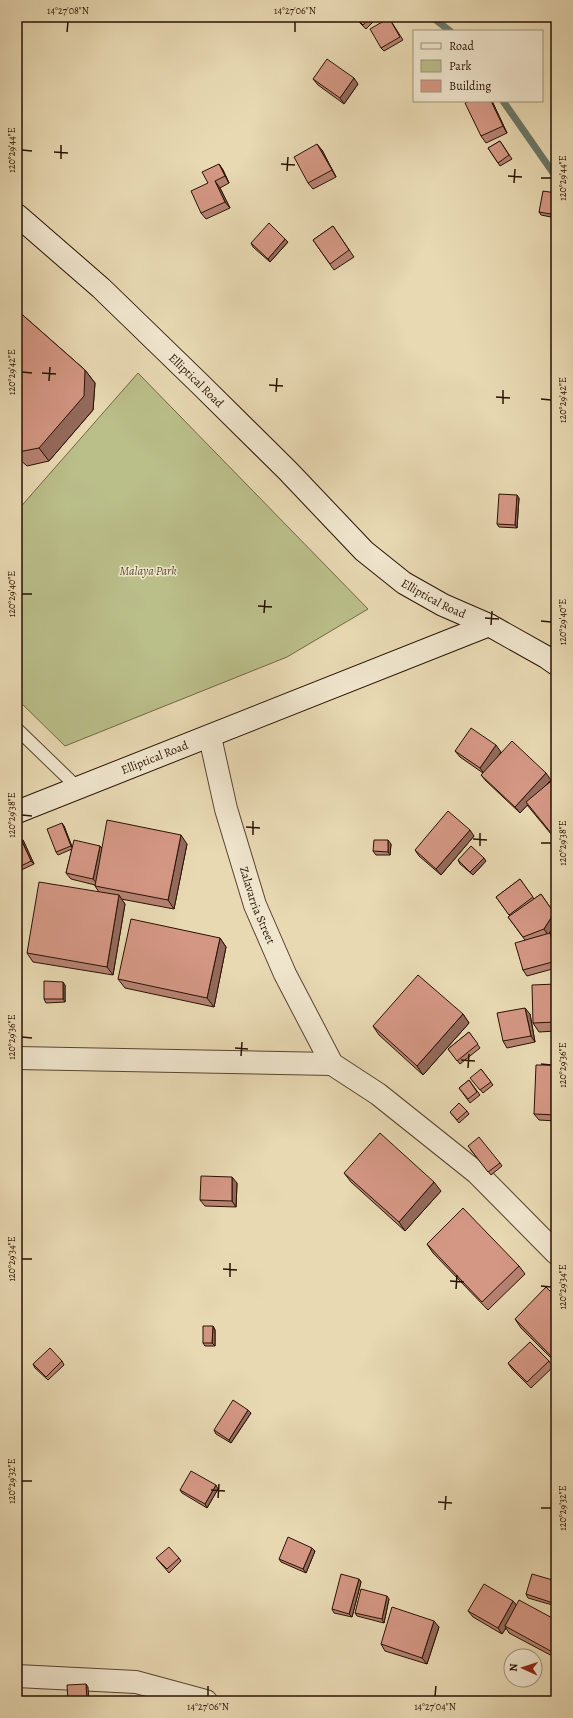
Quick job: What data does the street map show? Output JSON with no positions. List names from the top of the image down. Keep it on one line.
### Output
{"streets":{"street":["Elliptical Road","Zalavarria Street"]},"crossings":[["Elliptical Road","Zalavarria Street"]],"parks":["Malaya Park"],"legend":["Road","Park","Building"],"north":"left","coordinates":["14°27'08\"N","14°27'06\"N","120°29'44\"E","120°29'42\"E","120°29'40\"E","120°29'38\"E","120°29'36\"E","120°29'34\"E","120°29'32\"E","14°27'04\"N"]}
